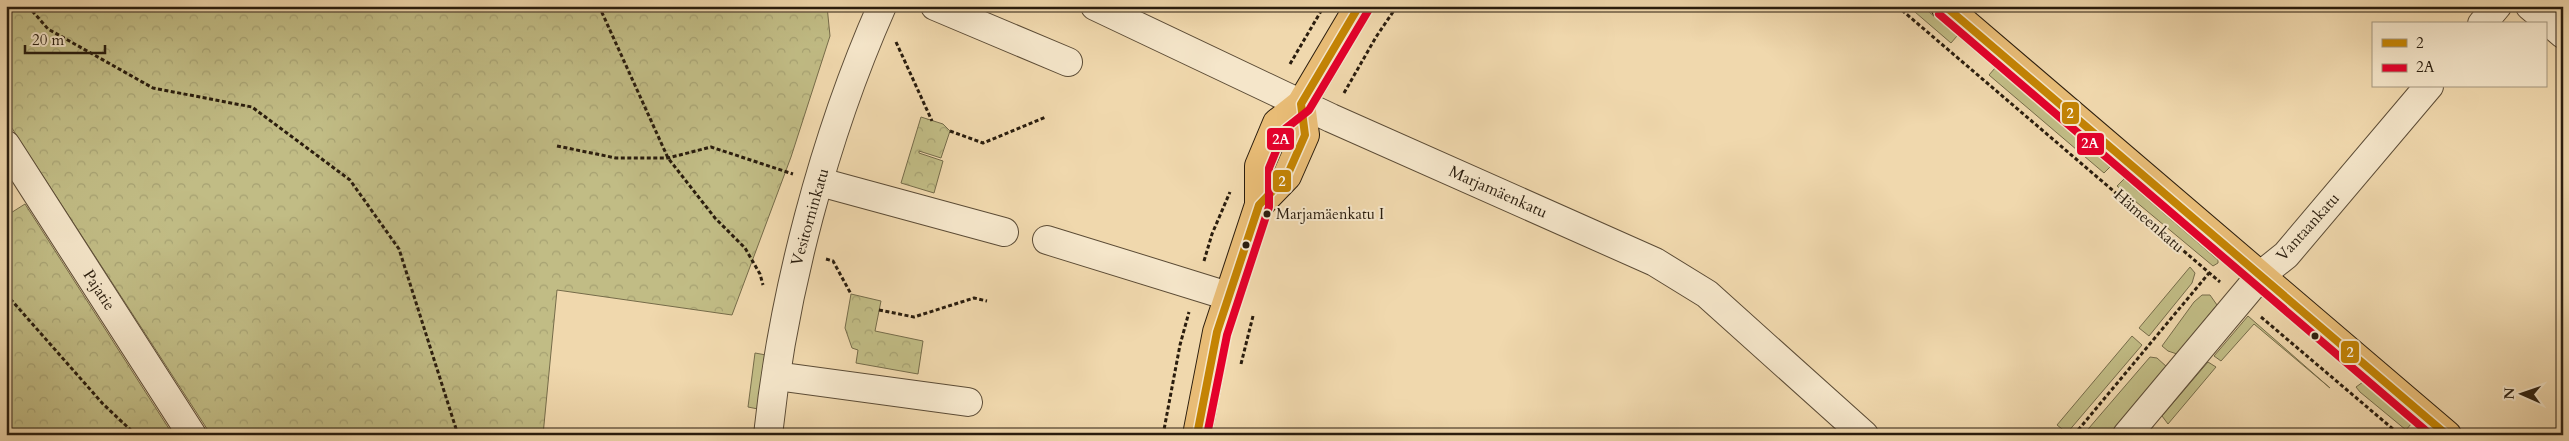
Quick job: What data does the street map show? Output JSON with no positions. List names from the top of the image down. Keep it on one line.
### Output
{"streets":{"main road":["Hämeenkatu"],"street":["Marjamäenkatu","Vesitorninkatu","Vantaankatu","Pajatie"]},"crossings":[["Hämeenkatu","Vantaankatu"]],"places":["Marjamäenkatu I"],"lines":["transit line 2","transit line 2A"],"legend":["2","2A"],"scale_bar":"20 m","north":"left"}
